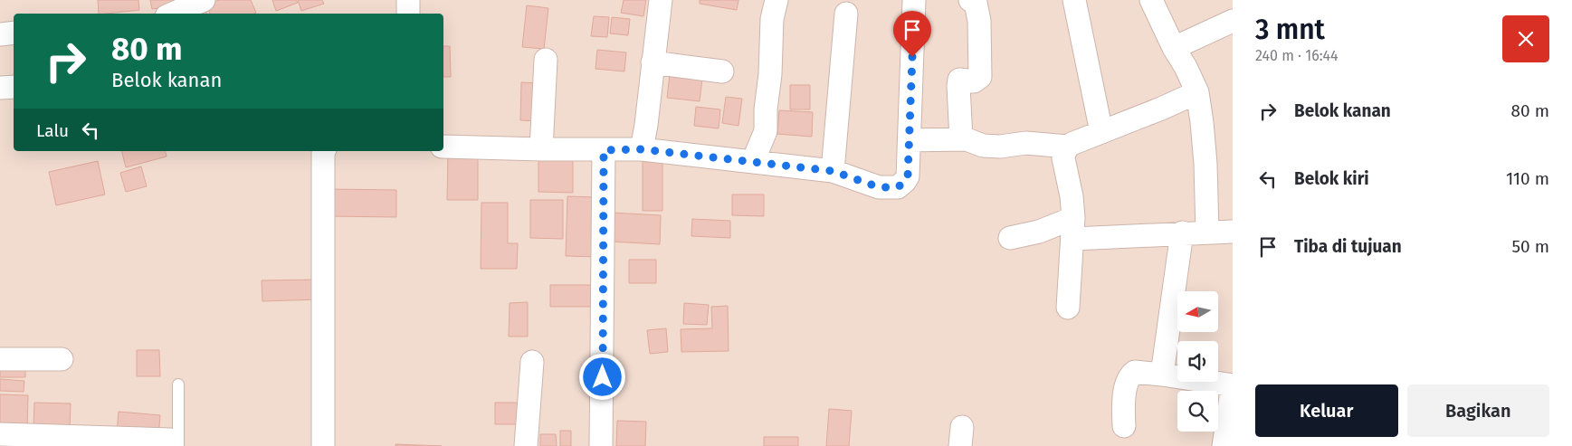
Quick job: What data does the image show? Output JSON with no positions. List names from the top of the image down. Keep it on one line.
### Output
{"north":"left","page":{"heading":["3 mnt","240 m · 16:44"],"turn":["80 m","Belok kanan"],"list":[{"name":"Belok kanan","value":"80 m"},{"name":"Belok kiri","value":"110 m"},{"name":"Tiba di tujuan","value":"50 m"}],"then":"Lalu","buttons":["Keluar","Bagikan"]}}
